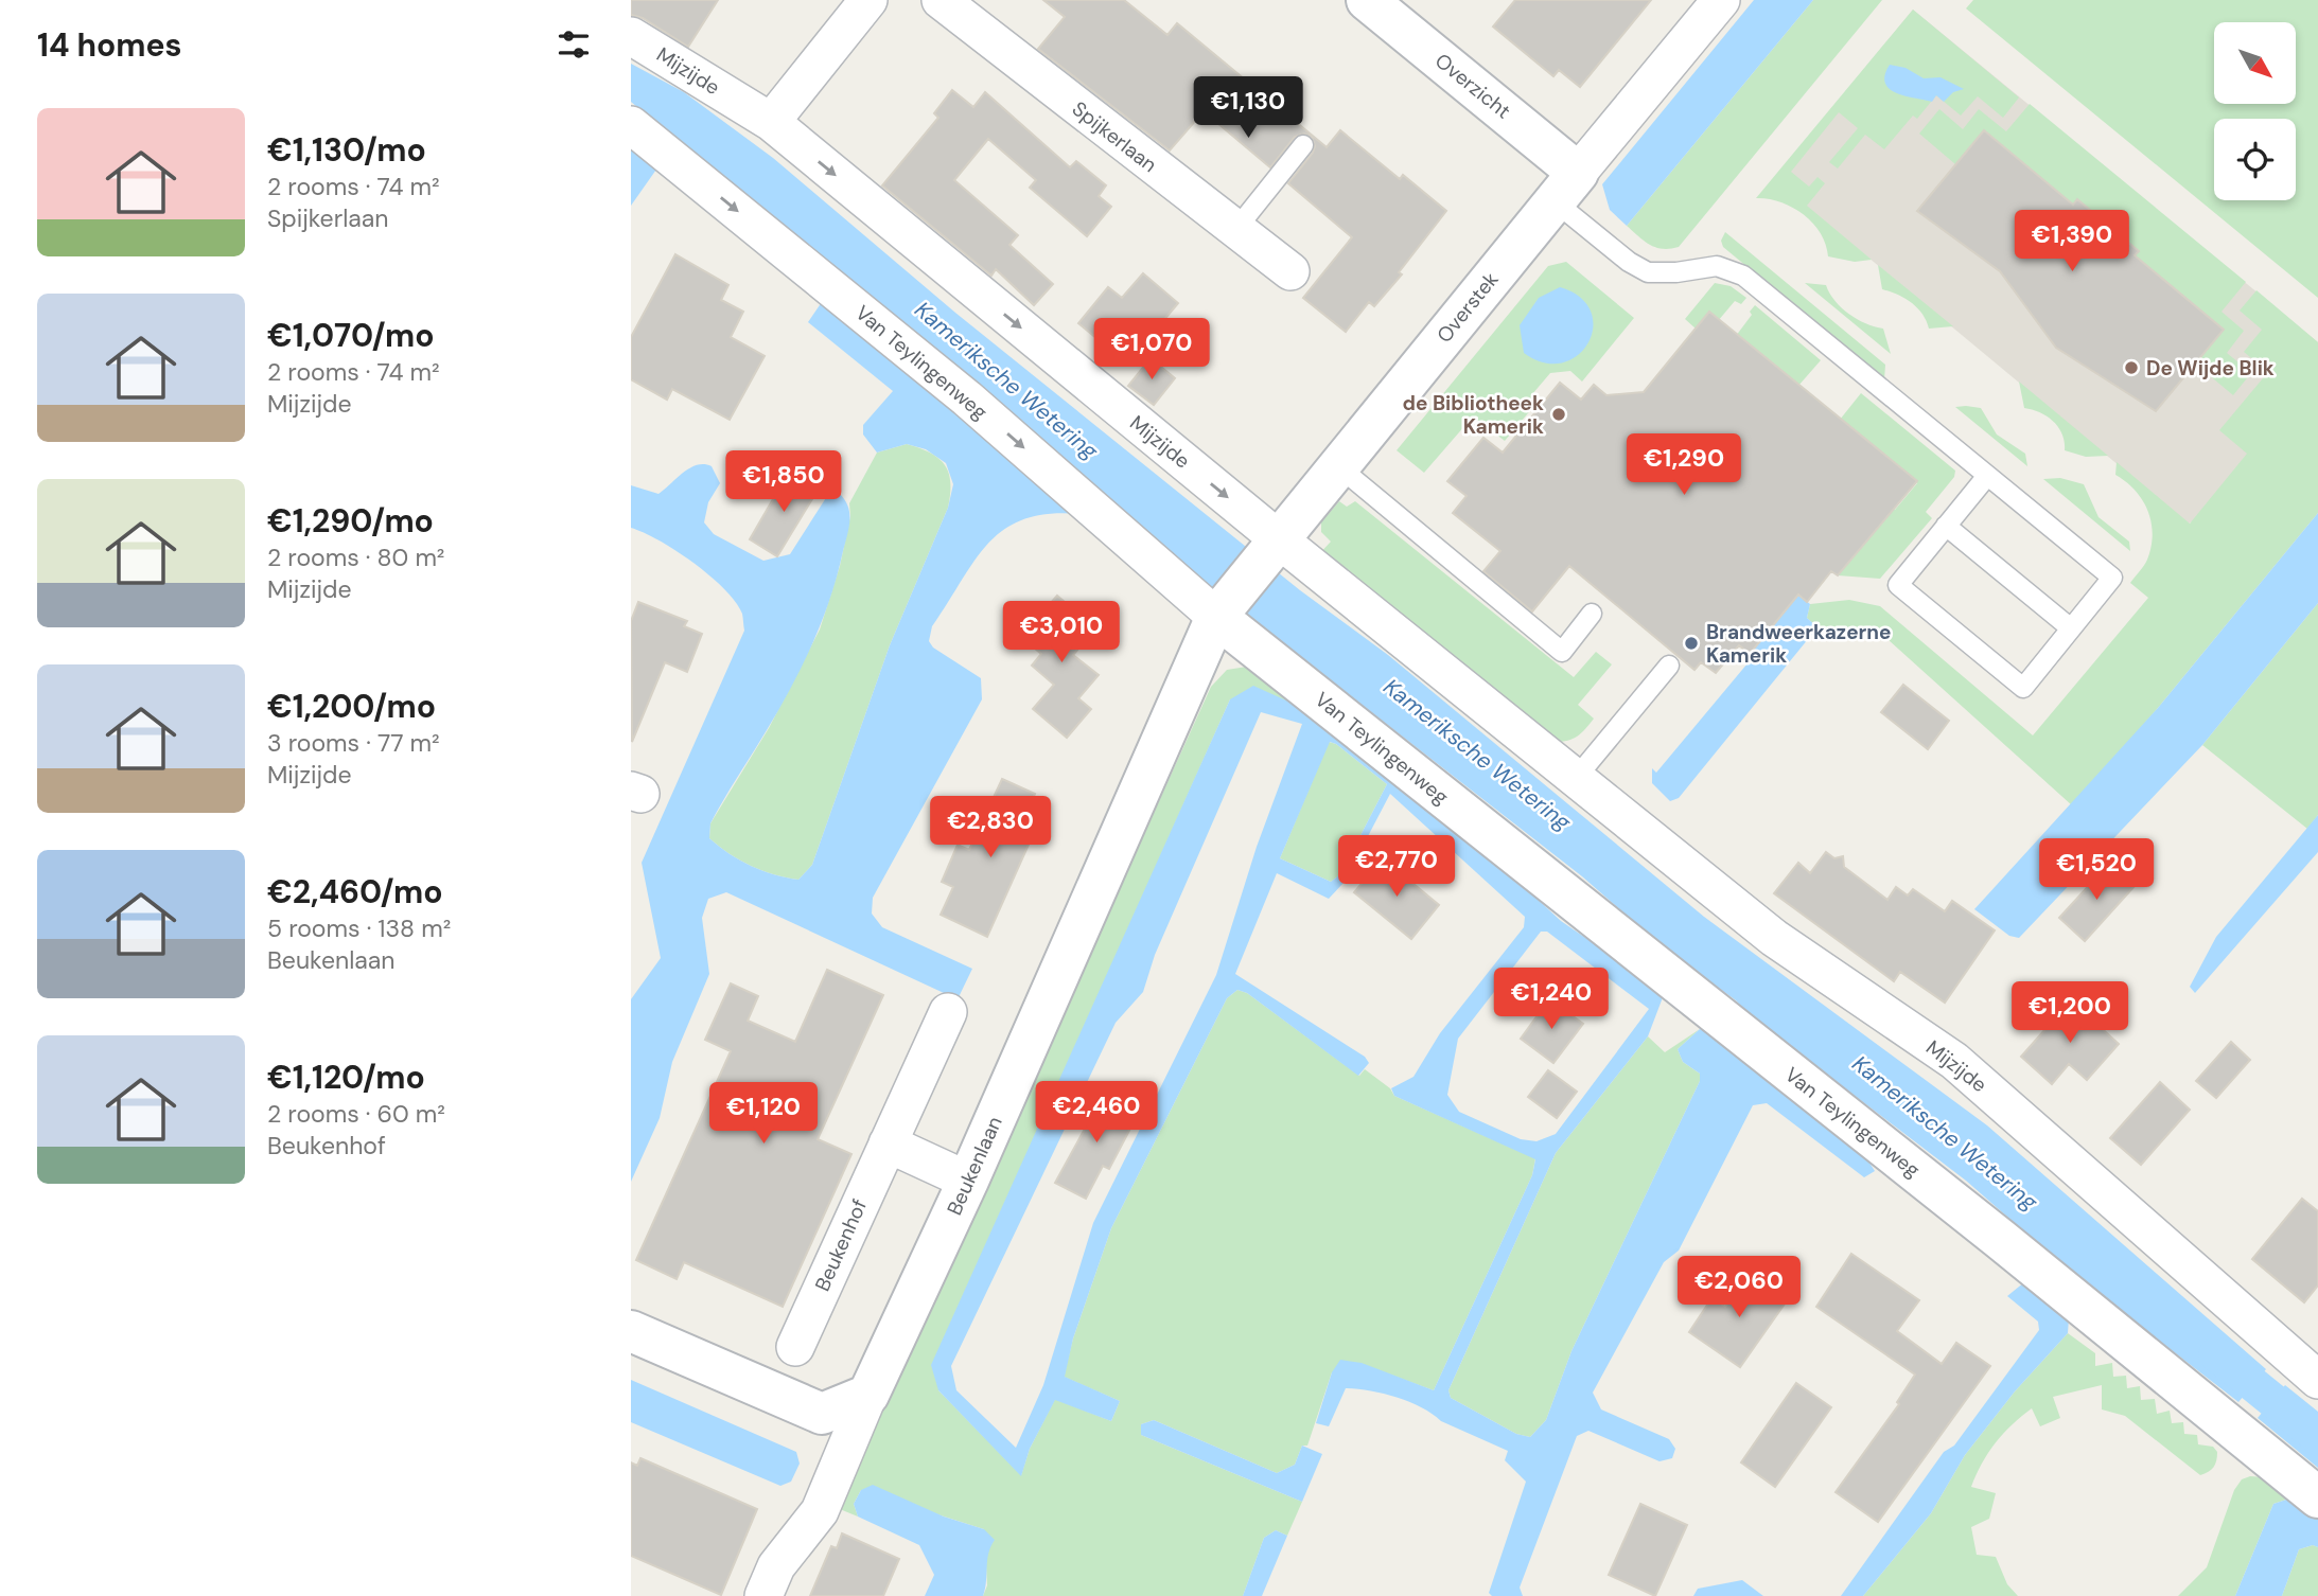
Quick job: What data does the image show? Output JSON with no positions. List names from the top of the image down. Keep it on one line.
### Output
{"streets":{"street":["Mijzijde","Overzicht","Spijkerlaan","Overstek","Van Teylingenweg","Beukenlaan","Beukenhof"]},"crossings":[["Mijzijde","Overstek"],["Overzicht","Overstek"],["Overstek","Van Teylingenweg"],["Overstek","Beukenlaan"],["Van Teylingenweg","Beukenlaan"]],"one_way":["Van Teylingenweg"],"water":["Kameriksche Wetering"],"places":["De Wijde Blik","de Bibliotheek Kamerik","Brandweerkazerne Kamerik"],"north":"bottom right","page":{"heading":"14 homes","price":["€1,130","€1,390","€1,070","€1,290","€1,850","€3,010","€2,830","€2,770","€1,520","€1,240","€1,200","€2,460","€1,120","€2,060"],"list":[{"name":"€1,130/mo","note":"2 rooms · 74 m² · Spijkerlaan"},{"name":"€1,070/mo","note":"2 rooms · 74 m² · Mijzijde"},{"name":"€1,290/mo","note":"2 rooms · 80 m² · Mijzijde"},{"name":"€1,200/mo","note":"3 rooms · 77 m² · Mijzijde"},{"name":"€2,460/mo","note":"5 rooms · 138 m² · Beukenlaan"},{"name":"€1,120/mo","note":"2 rooms · 60 m² · Beukenhof"}]}}
